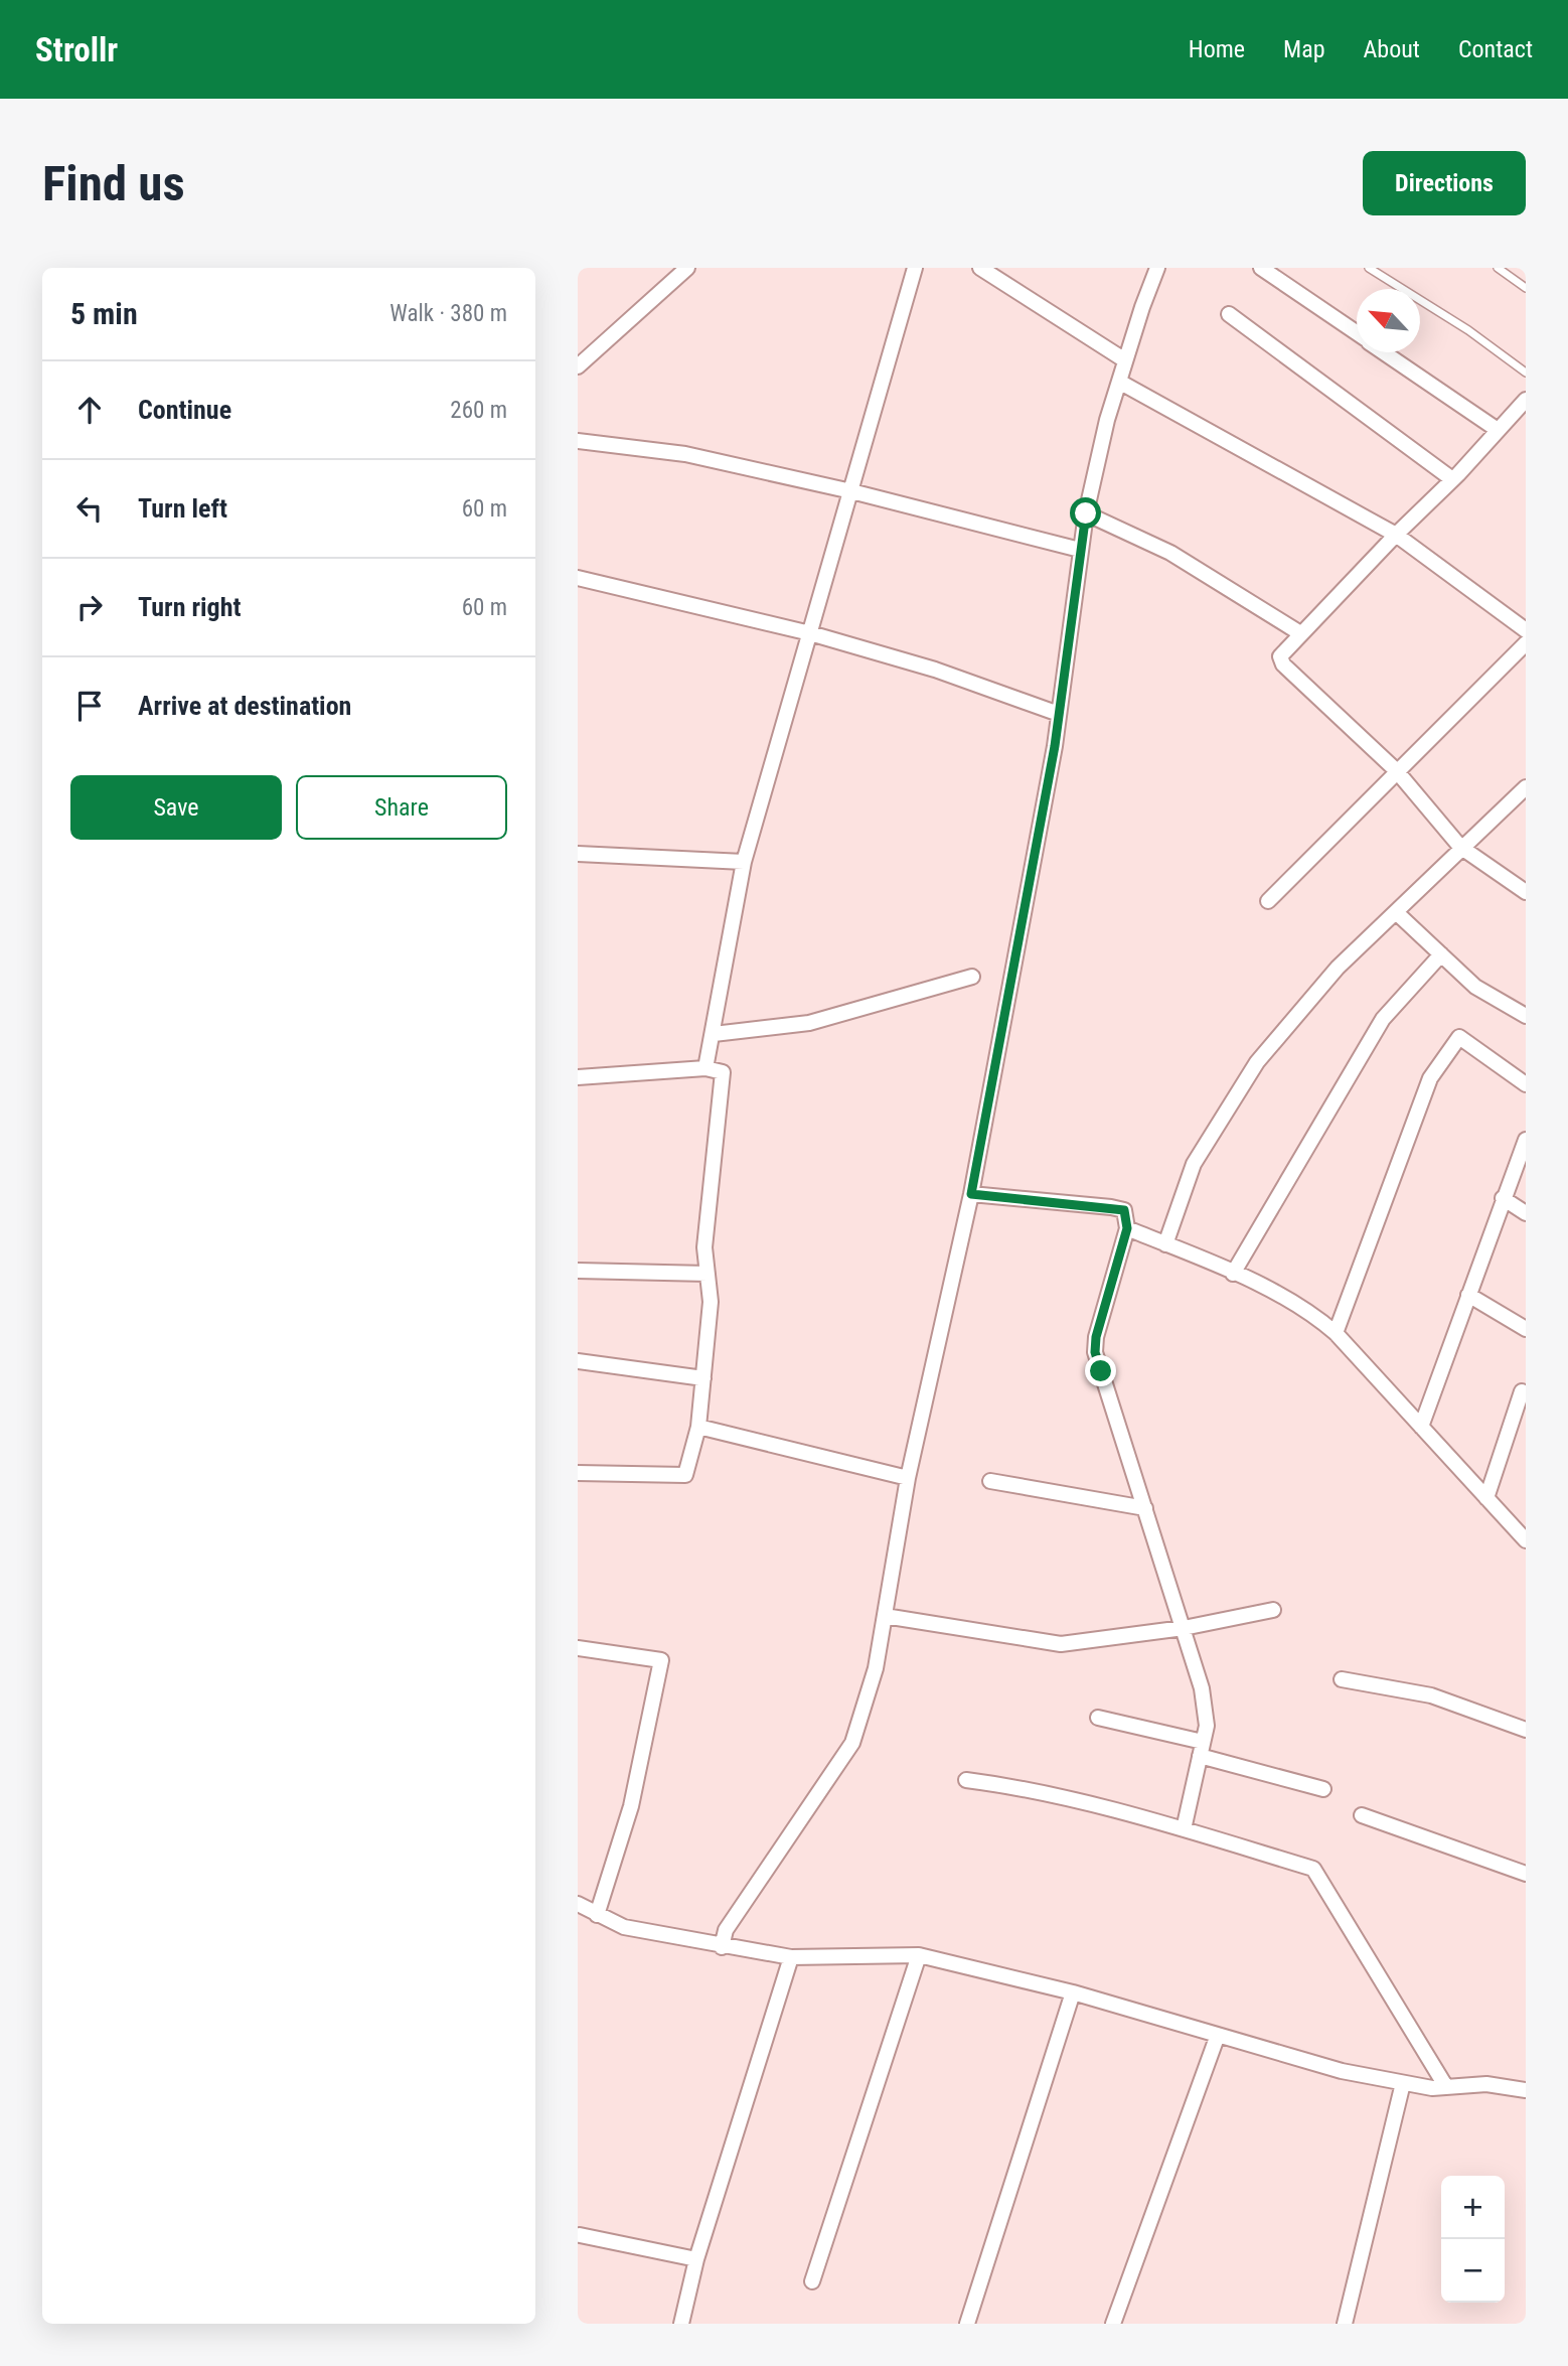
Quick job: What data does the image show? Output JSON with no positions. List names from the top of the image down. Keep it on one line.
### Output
{"north":"top left","page":{"header":"Strollr","nav":["Home","Map","About","Contact"],"buttons":["Directions",["Save","Share"]],"title":"Find us","heading":["5 min","Walk · 380 m"],"list":[["Continue","260 m"],["Turn left","60 m"],["Turn right","60 m"],"Arrive at destination"],"map_buttons":["+","−"]}}
